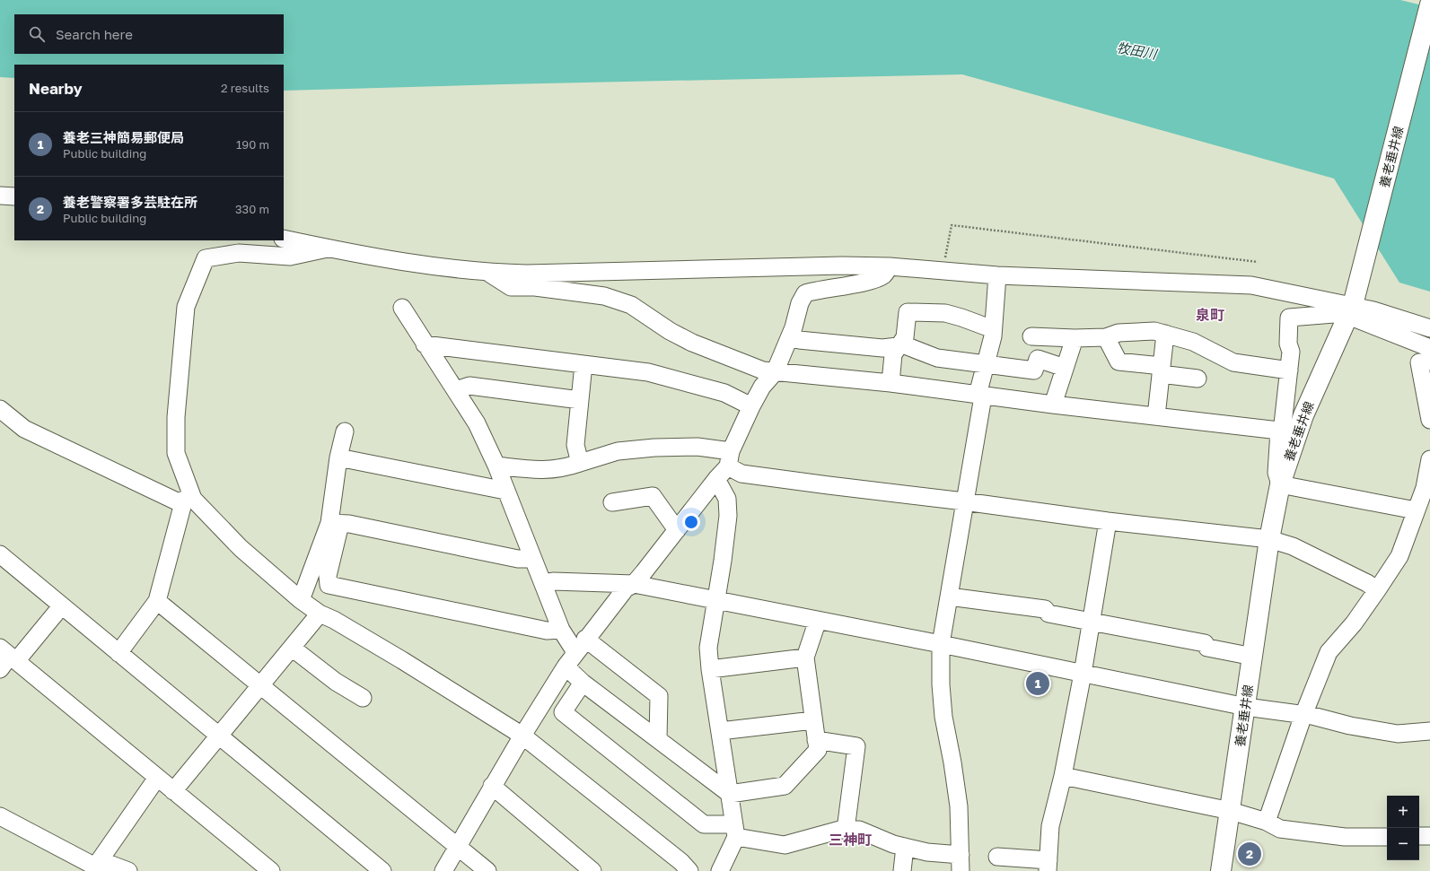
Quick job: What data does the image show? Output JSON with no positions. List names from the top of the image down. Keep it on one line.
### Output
{"streets":{"main road":["養老垂井線"]},"districts":["泉町","三神町"],"water":["牧田川"],"page":{"search":"Search here","heading":["Nearby","2 results"],"list":[{"mark":"1","name":"養老三神簡易郵便局","note":"Public building","value":"190 m"},{"mark":"2","name":"養老警察署多芸駐在所","note":"Public building","value":"330 m"}],"pins":["1","2"],"map_buttons":["+","−"]}}
